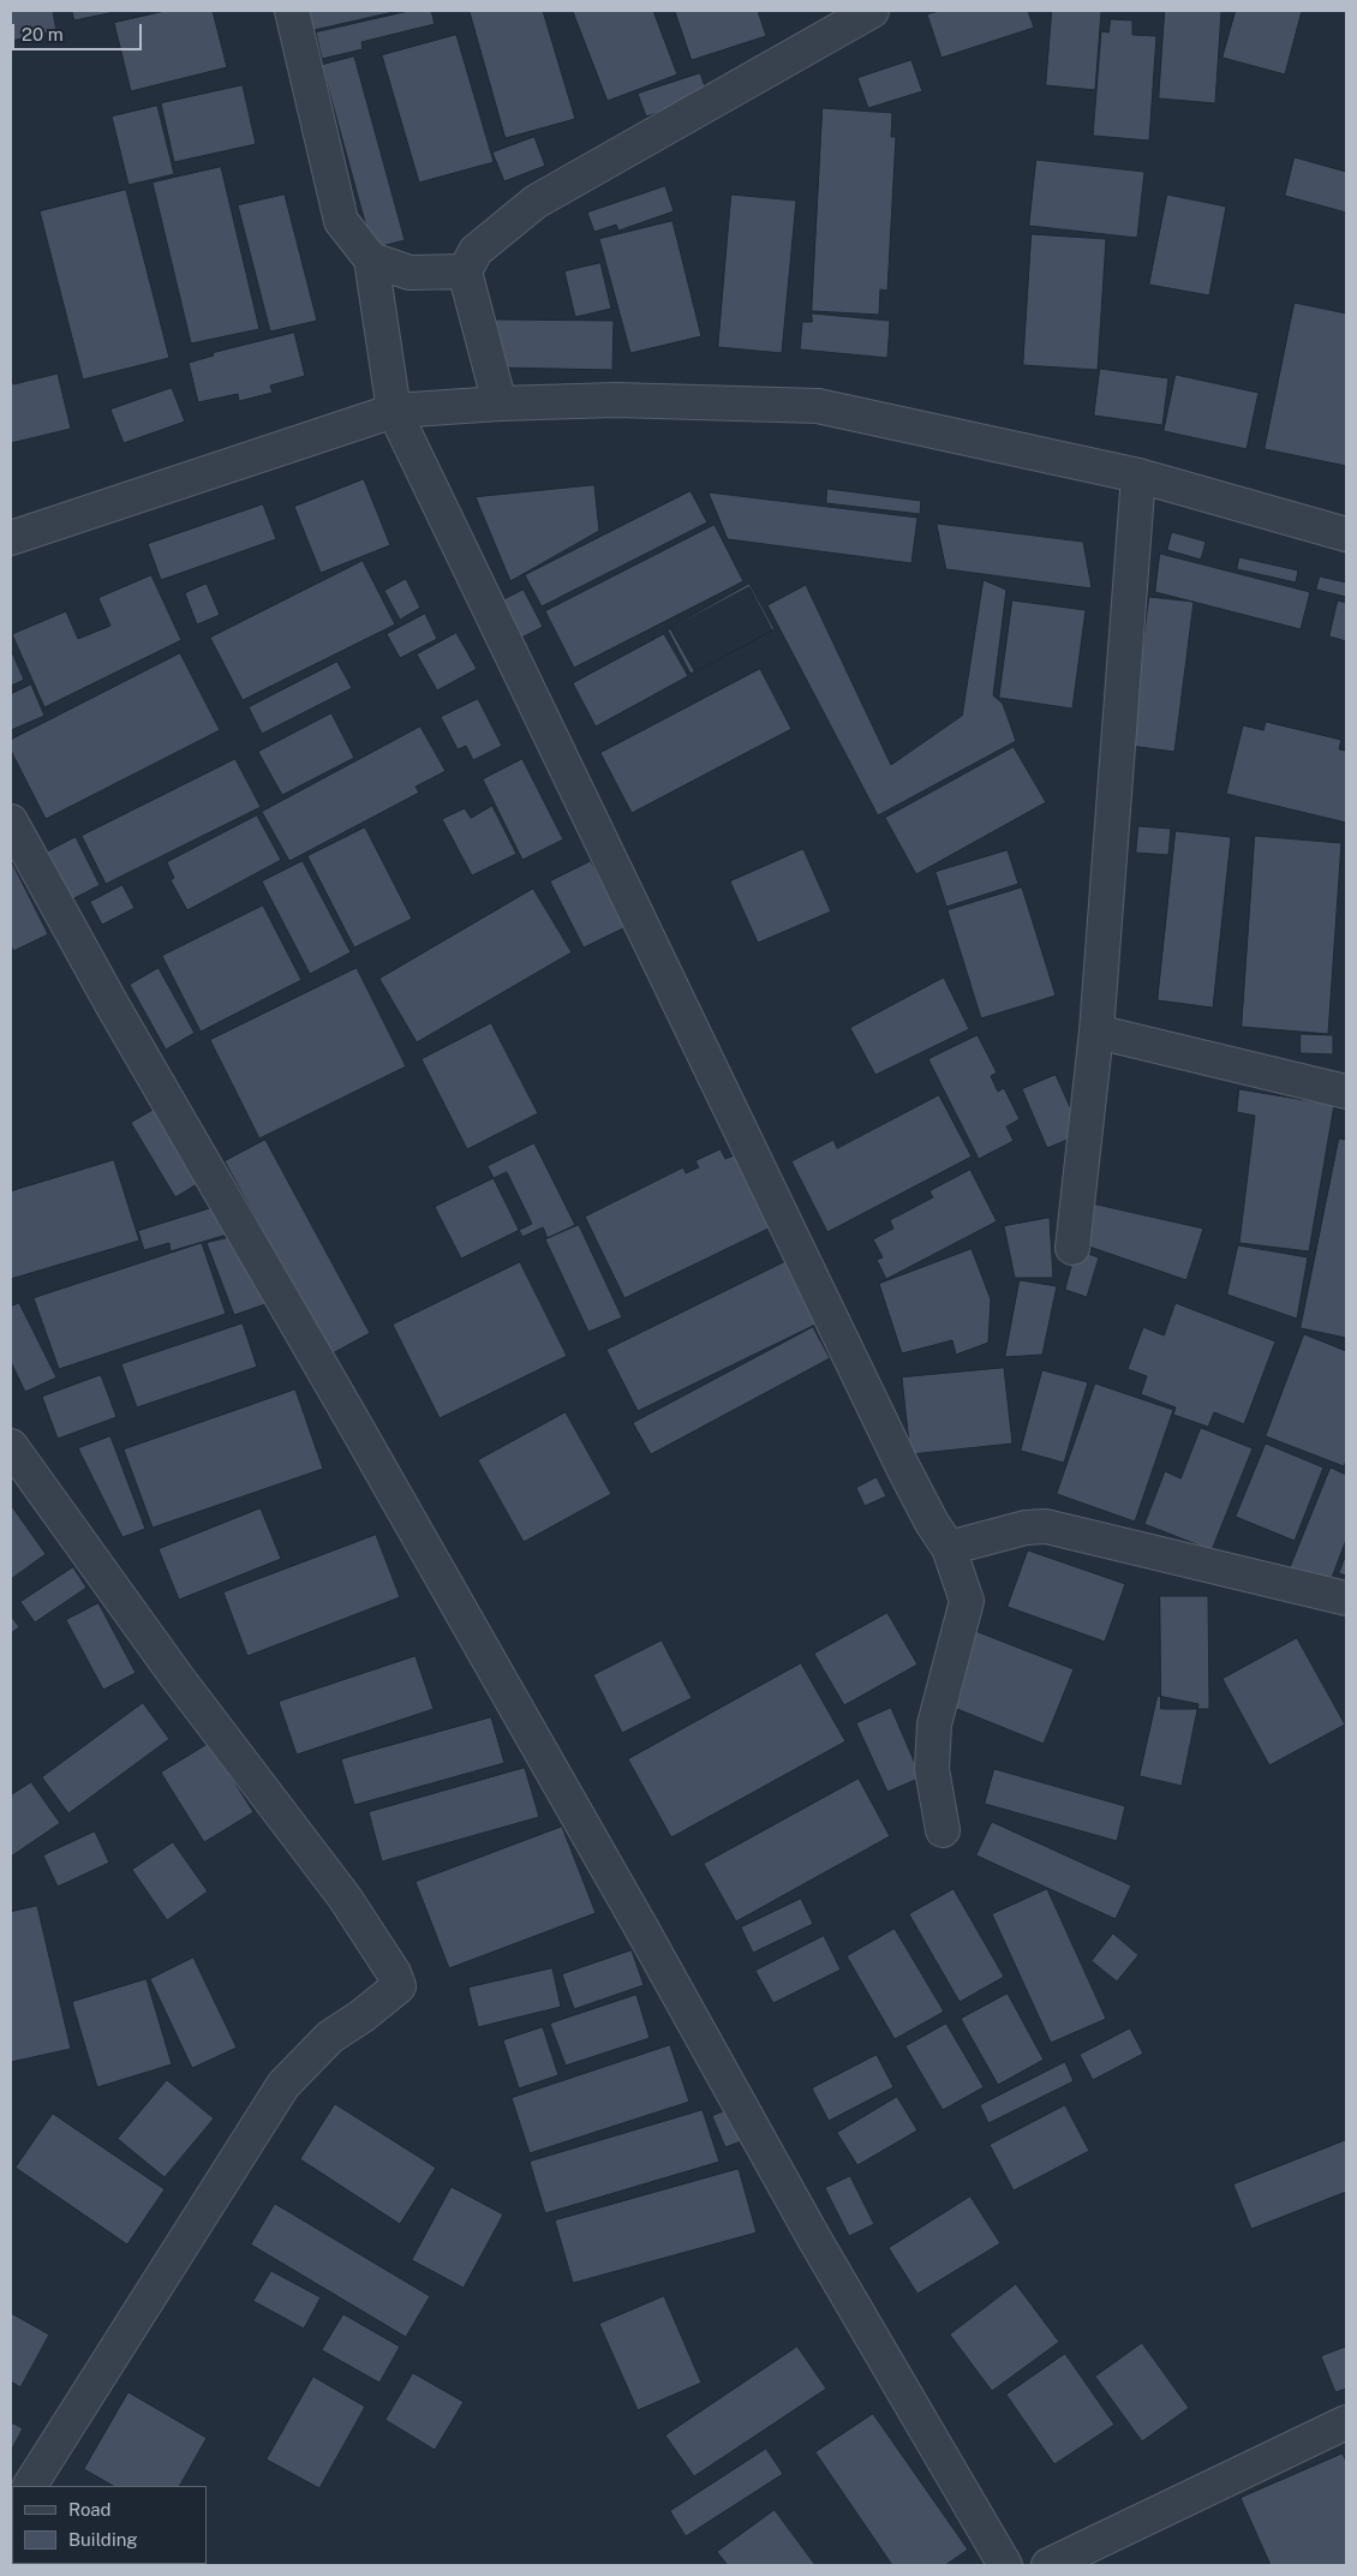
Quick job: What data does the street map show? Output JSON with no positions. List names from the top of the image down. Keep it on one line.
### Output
{"legend":["Road","Building"],"scale_bar":"20 m"}
